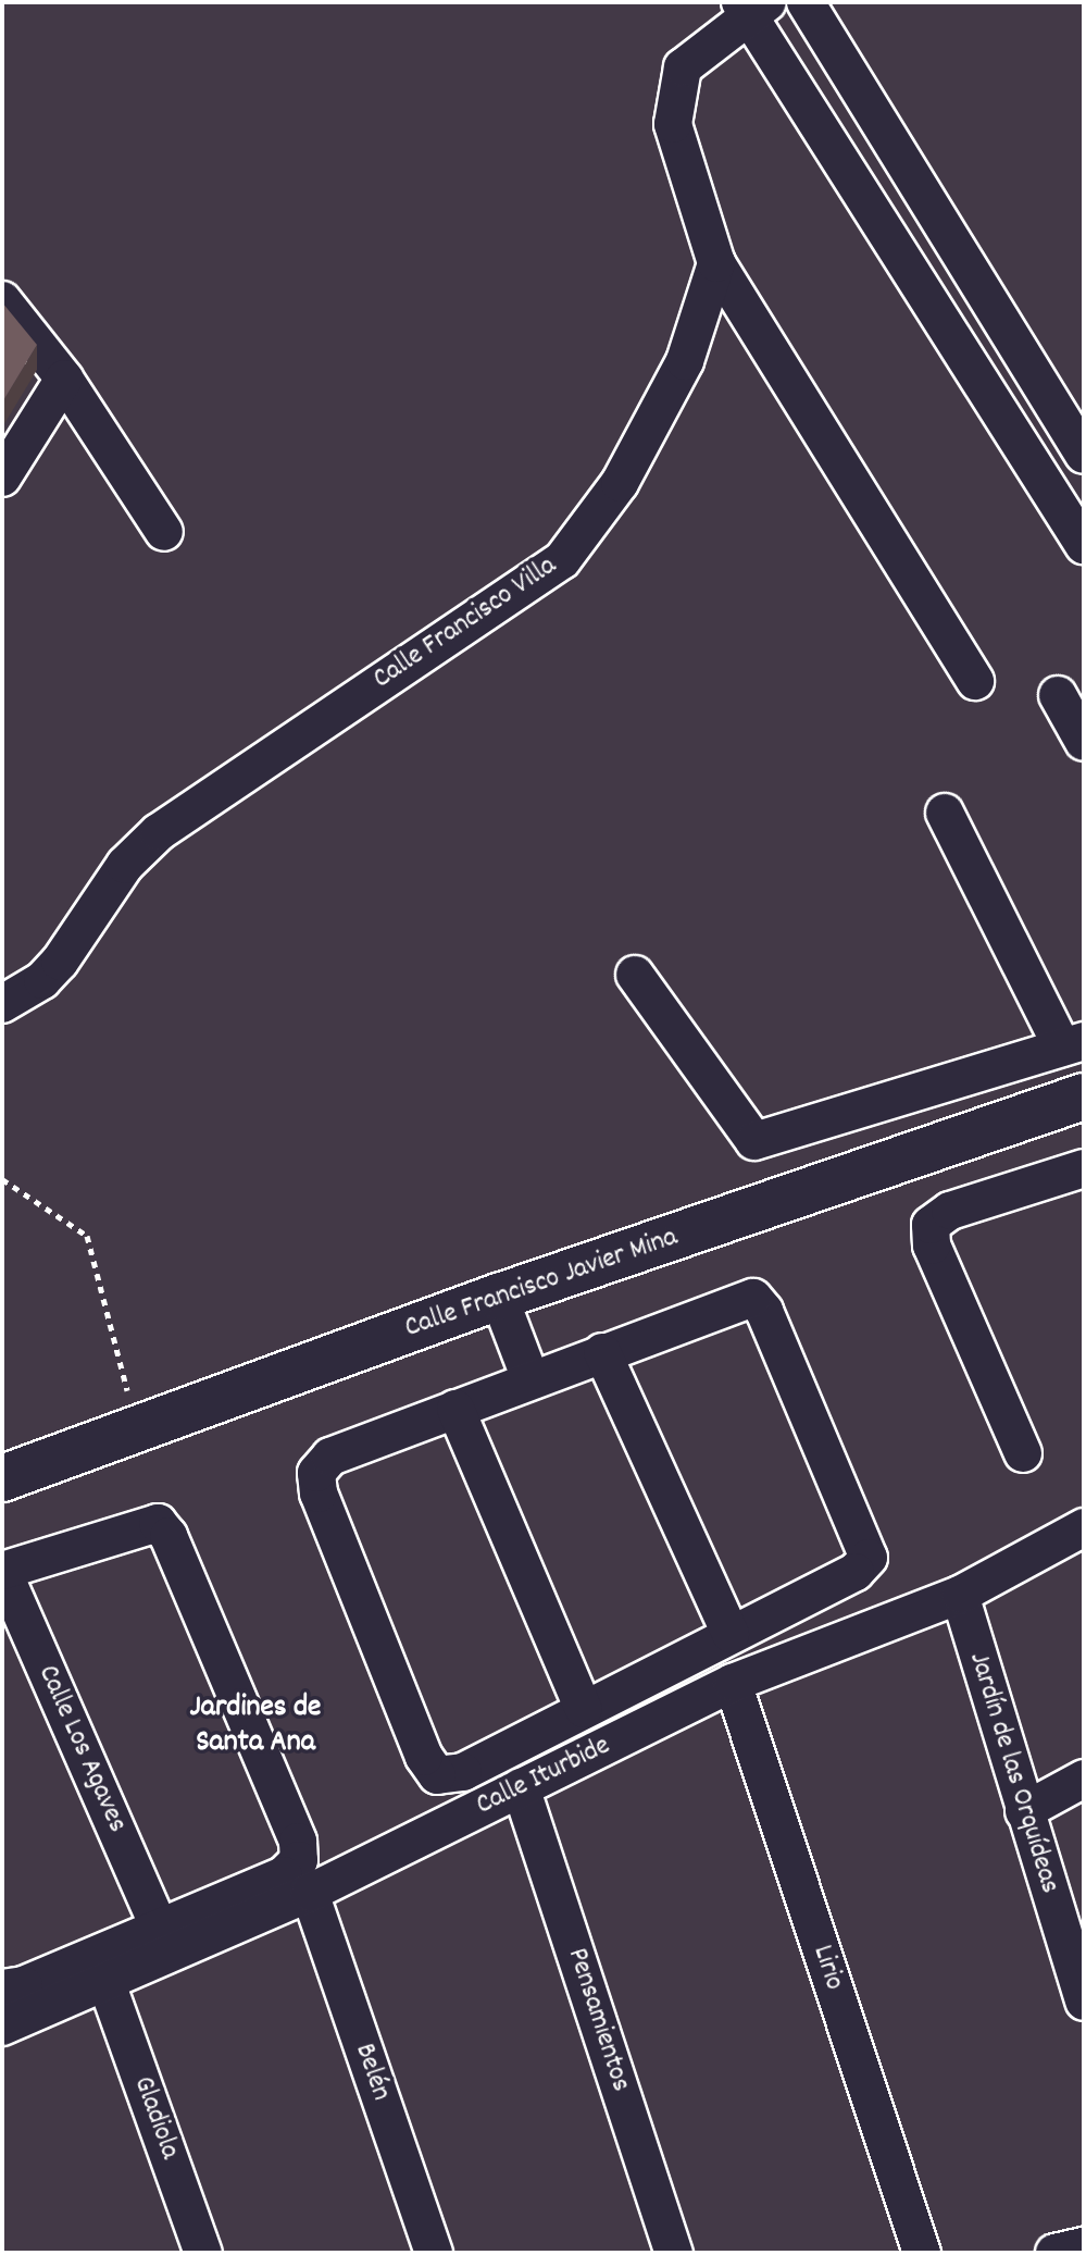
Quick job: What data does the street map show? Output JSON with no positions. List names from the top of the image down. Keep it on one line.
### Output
{"streets":{"street":["Calle Francisco Villa","Calle Francisco Javier Mina","Calle Los Agaves","Jardín de las Orquídeas","Calle Iturbide","Lirio","Pensamientos","Belén","Gladiola"]},"crossings":[["Jardín de las Orquídeas","Calle Iturbide"],["Calle Iturbide","Lirio"],["Calle Iturbide","Pensamientos"],["Calle Iturbide","Belén"],["Calle Iturbide","Gladiola"]],"districts":["Jardines de Santa Ana"]}
